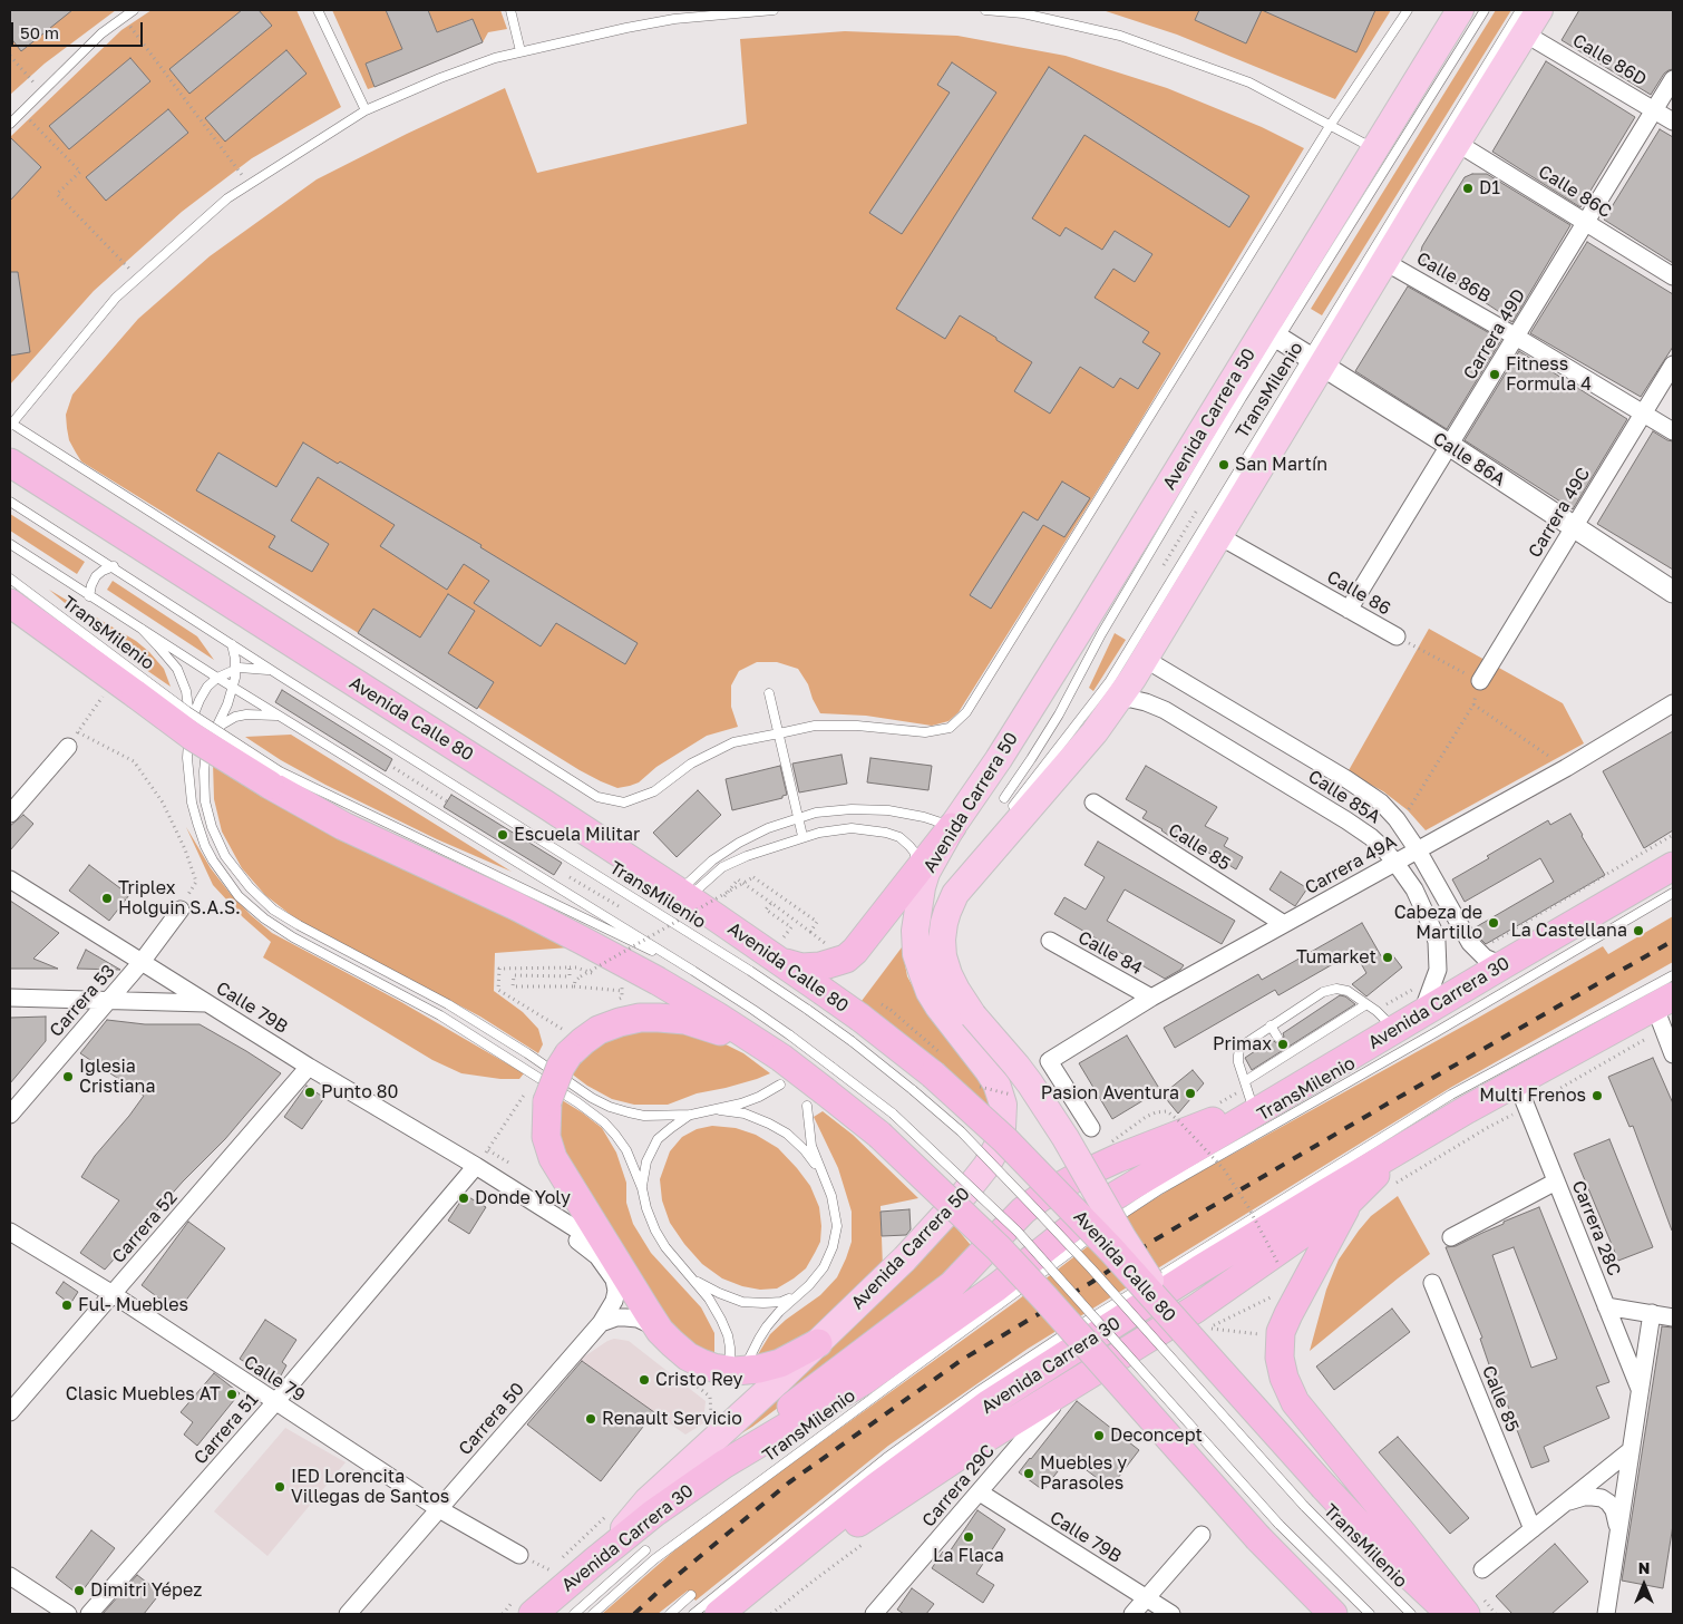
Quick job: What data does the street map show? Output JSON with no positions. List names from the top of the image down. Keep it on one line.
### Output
{"streets":{"highway":["Avenida Calle 80","Avenida Carrera 30"],"main road":["Avenida Carrera 50"],"street":["Calle 86D","Calle 86C","Calle 86B","Carrera 49D","Calle 86A","Carrera 49C","Calle 86","Calle 85A","Calle 85","Carrera 49A","Calle 84","Carrera 53","Calle 79B","Carrera 52","Carrera 28C","Calle 79","Carrera 50","Carrera 51","Carrera 29C"],"lane":["TransMilenio"]},"crossings":[["Calle 86D","Carrera 49D"],["Calle 86D","TransMilenio"],["Calle 86D","Avenida Carrera 50"],["Calle 86C","Carrera 49D"],["Calle 86C","Avenida Carrera 50"],["Calle 86B","Carrera 49D"],["Calle 86B","Avenida Carrera 50"],["Calle 86B","Carrera 49C"],["Carrera 49D","Calle 86A"],["Carrera 49D","Calle 86"],["TransMilenio","Avenida Carrera 50"],["TransMilenio","Calle 86A"],["TransMilenio","Avenida Calle 80"],["Avenida Carrera 50","Calle 86A"],["Avenida Carrera 50","Calle 86"],["Avenida Carrera 50","Avenida Calle 80"],["Avenida Carrera 50","Calle 85A"],["Avenida Carrera 50","Avenida Carrera 30"],["Calle 86A","Carrera 49C"],["Carrera 49C","Calle 86"],["Calle 85A","Carrera 49A"],["Calle 85A","Avenida Carrera 30"],["Calle 85","Carrera 49A"],["Carrera 49A","Calle 84"],["Carrera 53","Calle 79B"],["Avenida Carrera 30","Carrera 28C"],["Avenida Carrera 30","Carrera 29C"],["Calle 79B","Carrera 52"],["Calle 79B","Carrera 50"],["Calle 79B","Carrera 51"],["Calle 79B","Carrera 29C"],["Carrera 52","Calle 79"],["Calle 79","Carrera 50"],["Calle 79","Carrera 51"]],"places":["D1","Fitness Formula 4","San Martín","Escuela Militar","Triplex Holguin S.A.S.","Cabeza de Martillo","La Castellana","Tumarket","Primax","Iglesia Cristiana","Punto 80","Pasion Aventura","Multi Frenos","Donde Yoly","Ful- Muebles","Cristo Rey","Clasic Muebles AT","Renault Servicio","Deconcept","Muebles y Parasoles","IED Lorencita Villegas de Santos","La Flaca","Dimitri Yépez"],"scale_bar":"50 m","north":"top"}
